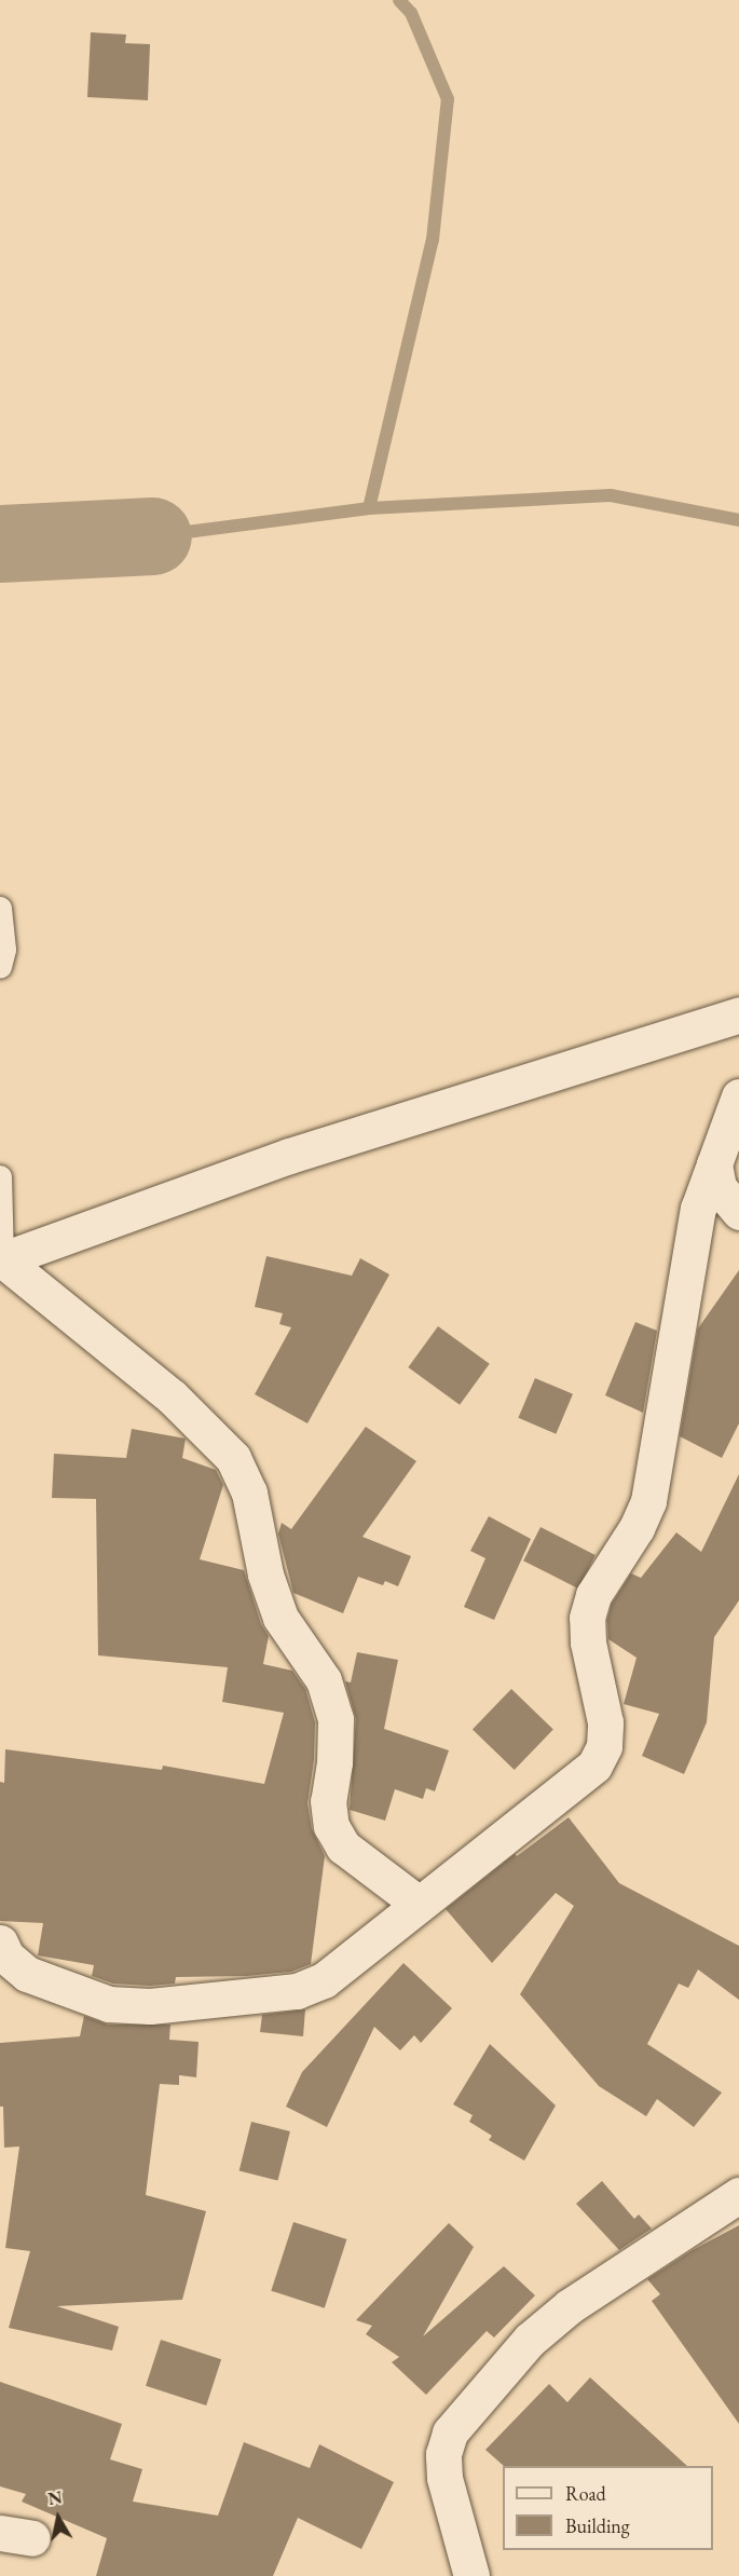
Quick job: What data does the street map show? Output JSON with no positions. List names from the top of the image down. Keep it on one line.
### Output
{"legend":["Road","Building"],"north":"top"}
